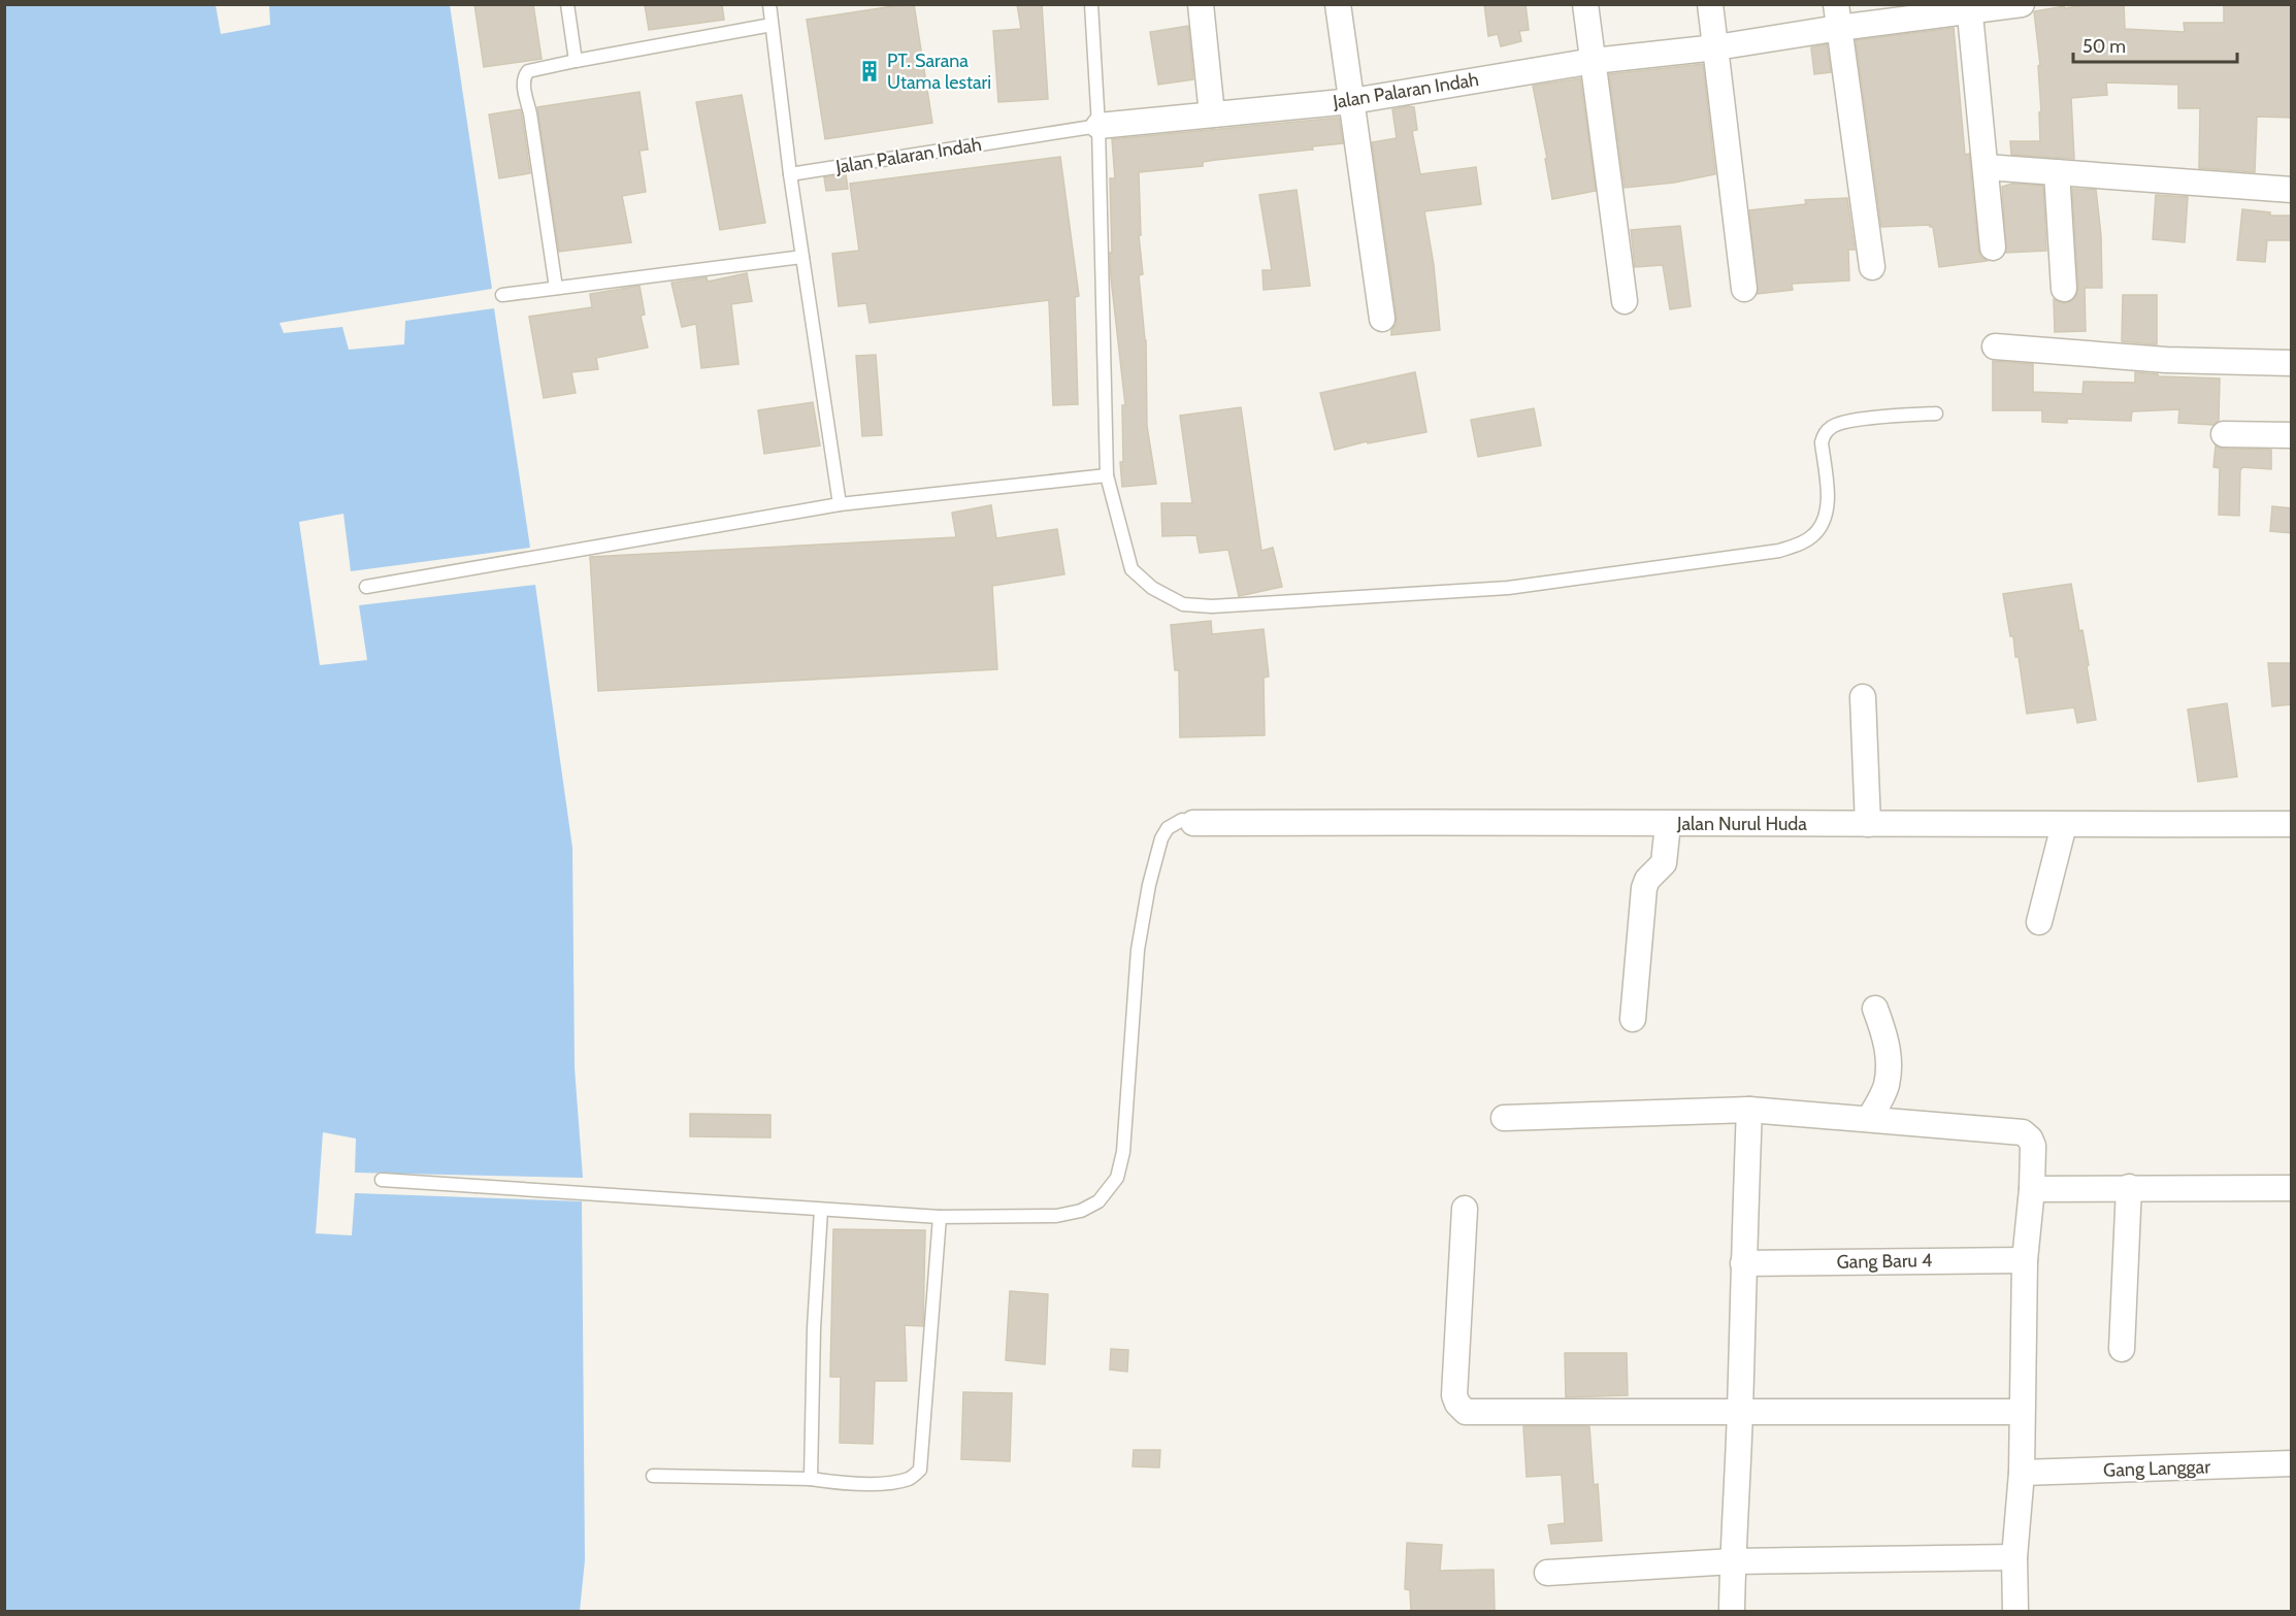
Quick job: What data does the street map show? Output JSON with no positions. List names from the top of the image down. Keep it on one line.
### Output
{"streets":{"street":["Jalan Palaran Indah","Jalan Nurul Huda","Gang Baru 4","Gang Langgar"]},"places":{"building":["PT. Sarana Utama lestari"]},"scale_bar":"50 m"}
